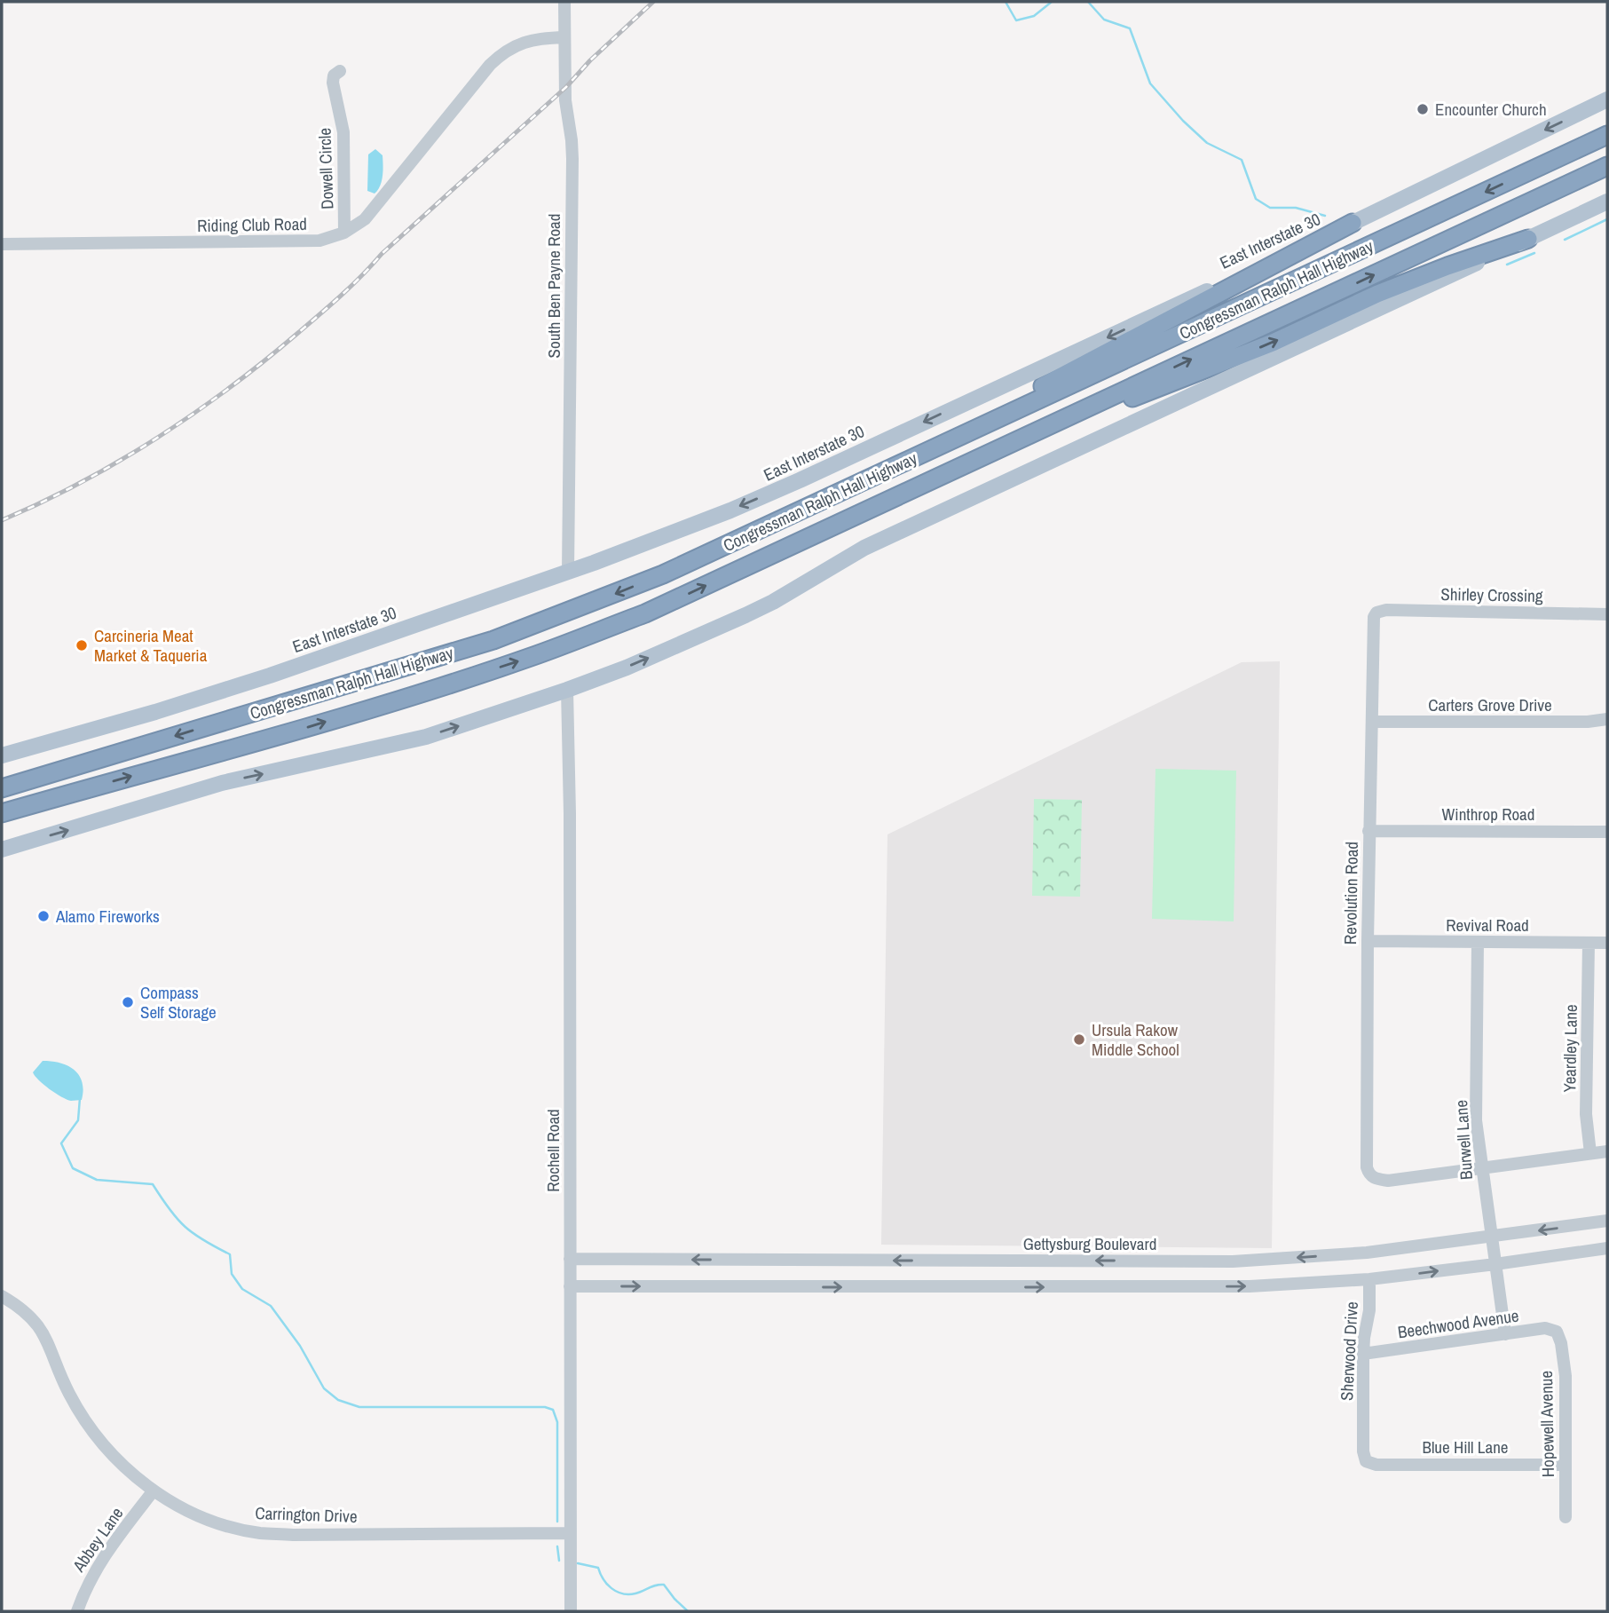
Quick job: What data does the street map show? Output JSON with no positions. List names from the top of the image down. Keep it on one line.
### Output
{"streets":{"highway":["Congressman Ralph Hall Highway"],"main road":["East Interstate 30"],"street":["Dowell Circle","Riding Club Road","South Ben Payne Road","Shirley Crossing","Carters Grove Drive","Winthrop Road","Revolution Road","Revival Road","Yeardley Lane","Burwell Lane","Rochell Road","Gettysburg Boulevard","Beechwood Avenue","Sherwood Drive","Hopewell Avenue","Blue Hill Lane","Carrington Drive","Abbey Lane"]},"crossings":[["Dowell Circle","Riding Club Road"],["Riding Club Road","South Ben Payne Road"],["East Interstate 30","South Ben Payne Road"],["Shirley Crossing","Revolution Road"],["Carters Grove Drive","Revolution Road"],["Winthrop Road","Revolution Road"],["Revolution Road","Revival Road"],["Revolution Road","Burwell Lane"],["Revival Road","Yeardley Lane"],["Revival Road","Burwell Lane"],["Burwell Lane","Gettysburg Boulevard"],["Burwell Lane","Beechwood Avenue"],["Rochell Road","Gettysburg Boulevard"],["Rochell Road","Carrington Drive"],["Beechwood Avenue","Sherwood Drive"],["Beechwood Avenue","Hopewell Avenue"],["Sherwood Drive","Blue Hill Lane"],["Hopewell Avenue","Blue Hill Lane"],["Carrington Drive","Abbey Lane"]],"places":["Encounter Church","Carcineria Meat Market & Taqueria","Alamo Fireworks","Compass Self Storage","Ursula Rakow Middle School"]}
